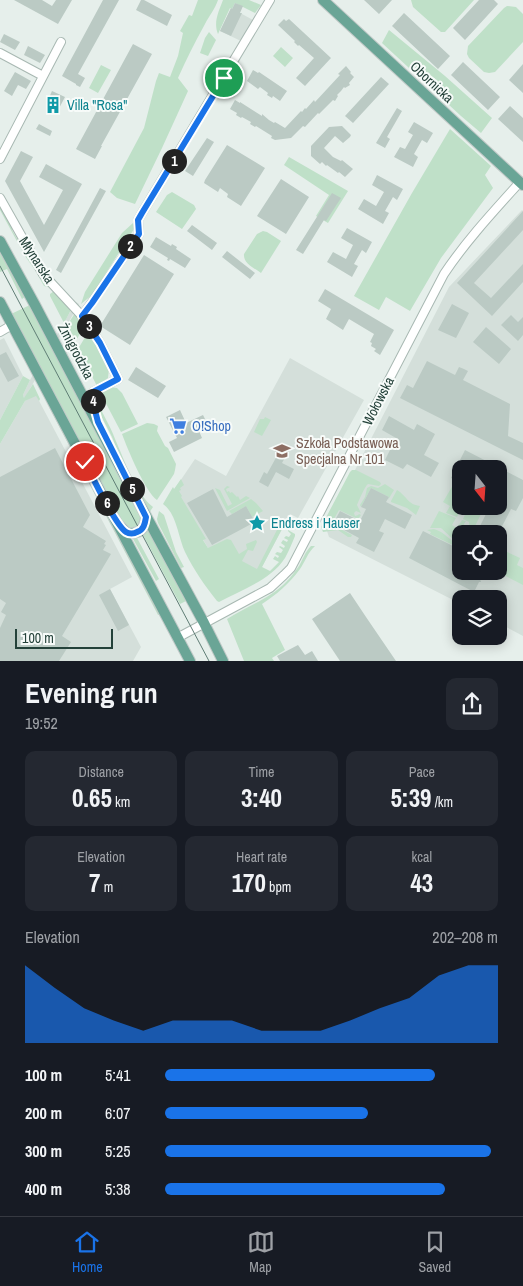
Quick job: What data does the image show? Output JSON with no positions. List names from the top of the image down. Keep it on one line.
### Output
{"streets":{"main road":["Obornicka","Żmigrodzka"],"street":["Młynarska","Wołowska"]},"crossings":[["Obornicka","Wołowska"],["Żmigrodzka","Wołowska"]],"places":{"building":["Villa \"Rosa\""],"supermarket":["O!Shop"],"school or university":["Szkoła Podstawowa Specjalna Nr 101"],"place":["Endress i Hauser"]},"scale_bar":"100 m","north":"bottom","page":{"pins":["1","2","3","4","5","6"],"scale":"100 m","heading":["Evening run","19:52"],"stats":[["Distance","0.65 km"],["Time","3:40"],["Pace","5:39 /km"],["Elevation","7 m"],["Heart rate","170 bpm"],["kcal","43"]],"chart":["Elevation","202–208 m"],"list":[{"name":"100 m","note":"5:41"},{"name":"200 m","note":"6:07"},{"name":"300 m","note":"5:25"},{"name":"400 m","note":"5:38"}],"tabs":["Home","Map","Saved"]}}
